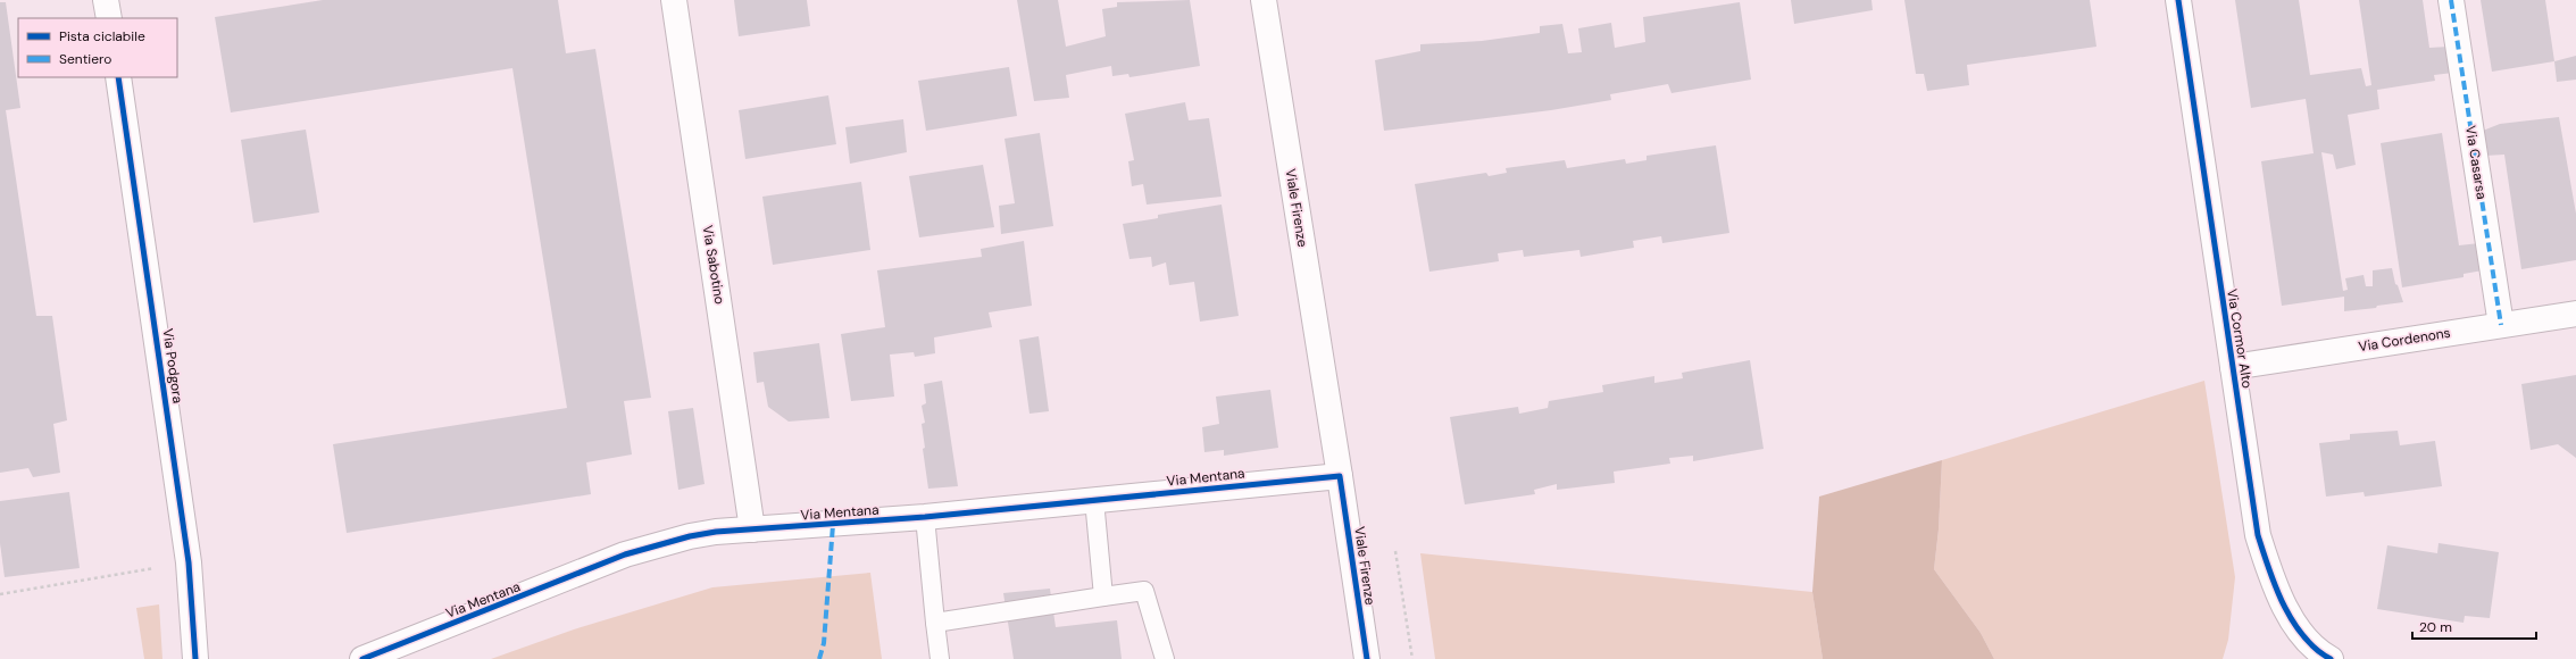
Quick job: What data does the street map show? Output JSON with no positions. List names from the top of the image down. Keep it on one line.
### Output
{"streets":{"street":["Via Casarsa","Viale Firenze","Via Sabotino","Via Cormor Alto","Via Cordenons","Via Podgora","Via Mentana"]},"crossings":[["Via Casarsa","Via Cordenons"],["Viale Firenze","Via Mentana"],["Via Sabotino","Via Mentana"],["Via Cormor Alto","Via Cordenons"]],"legend":["Pista ciclabile","Sentiero"],"scale_bar":"20 m"}
